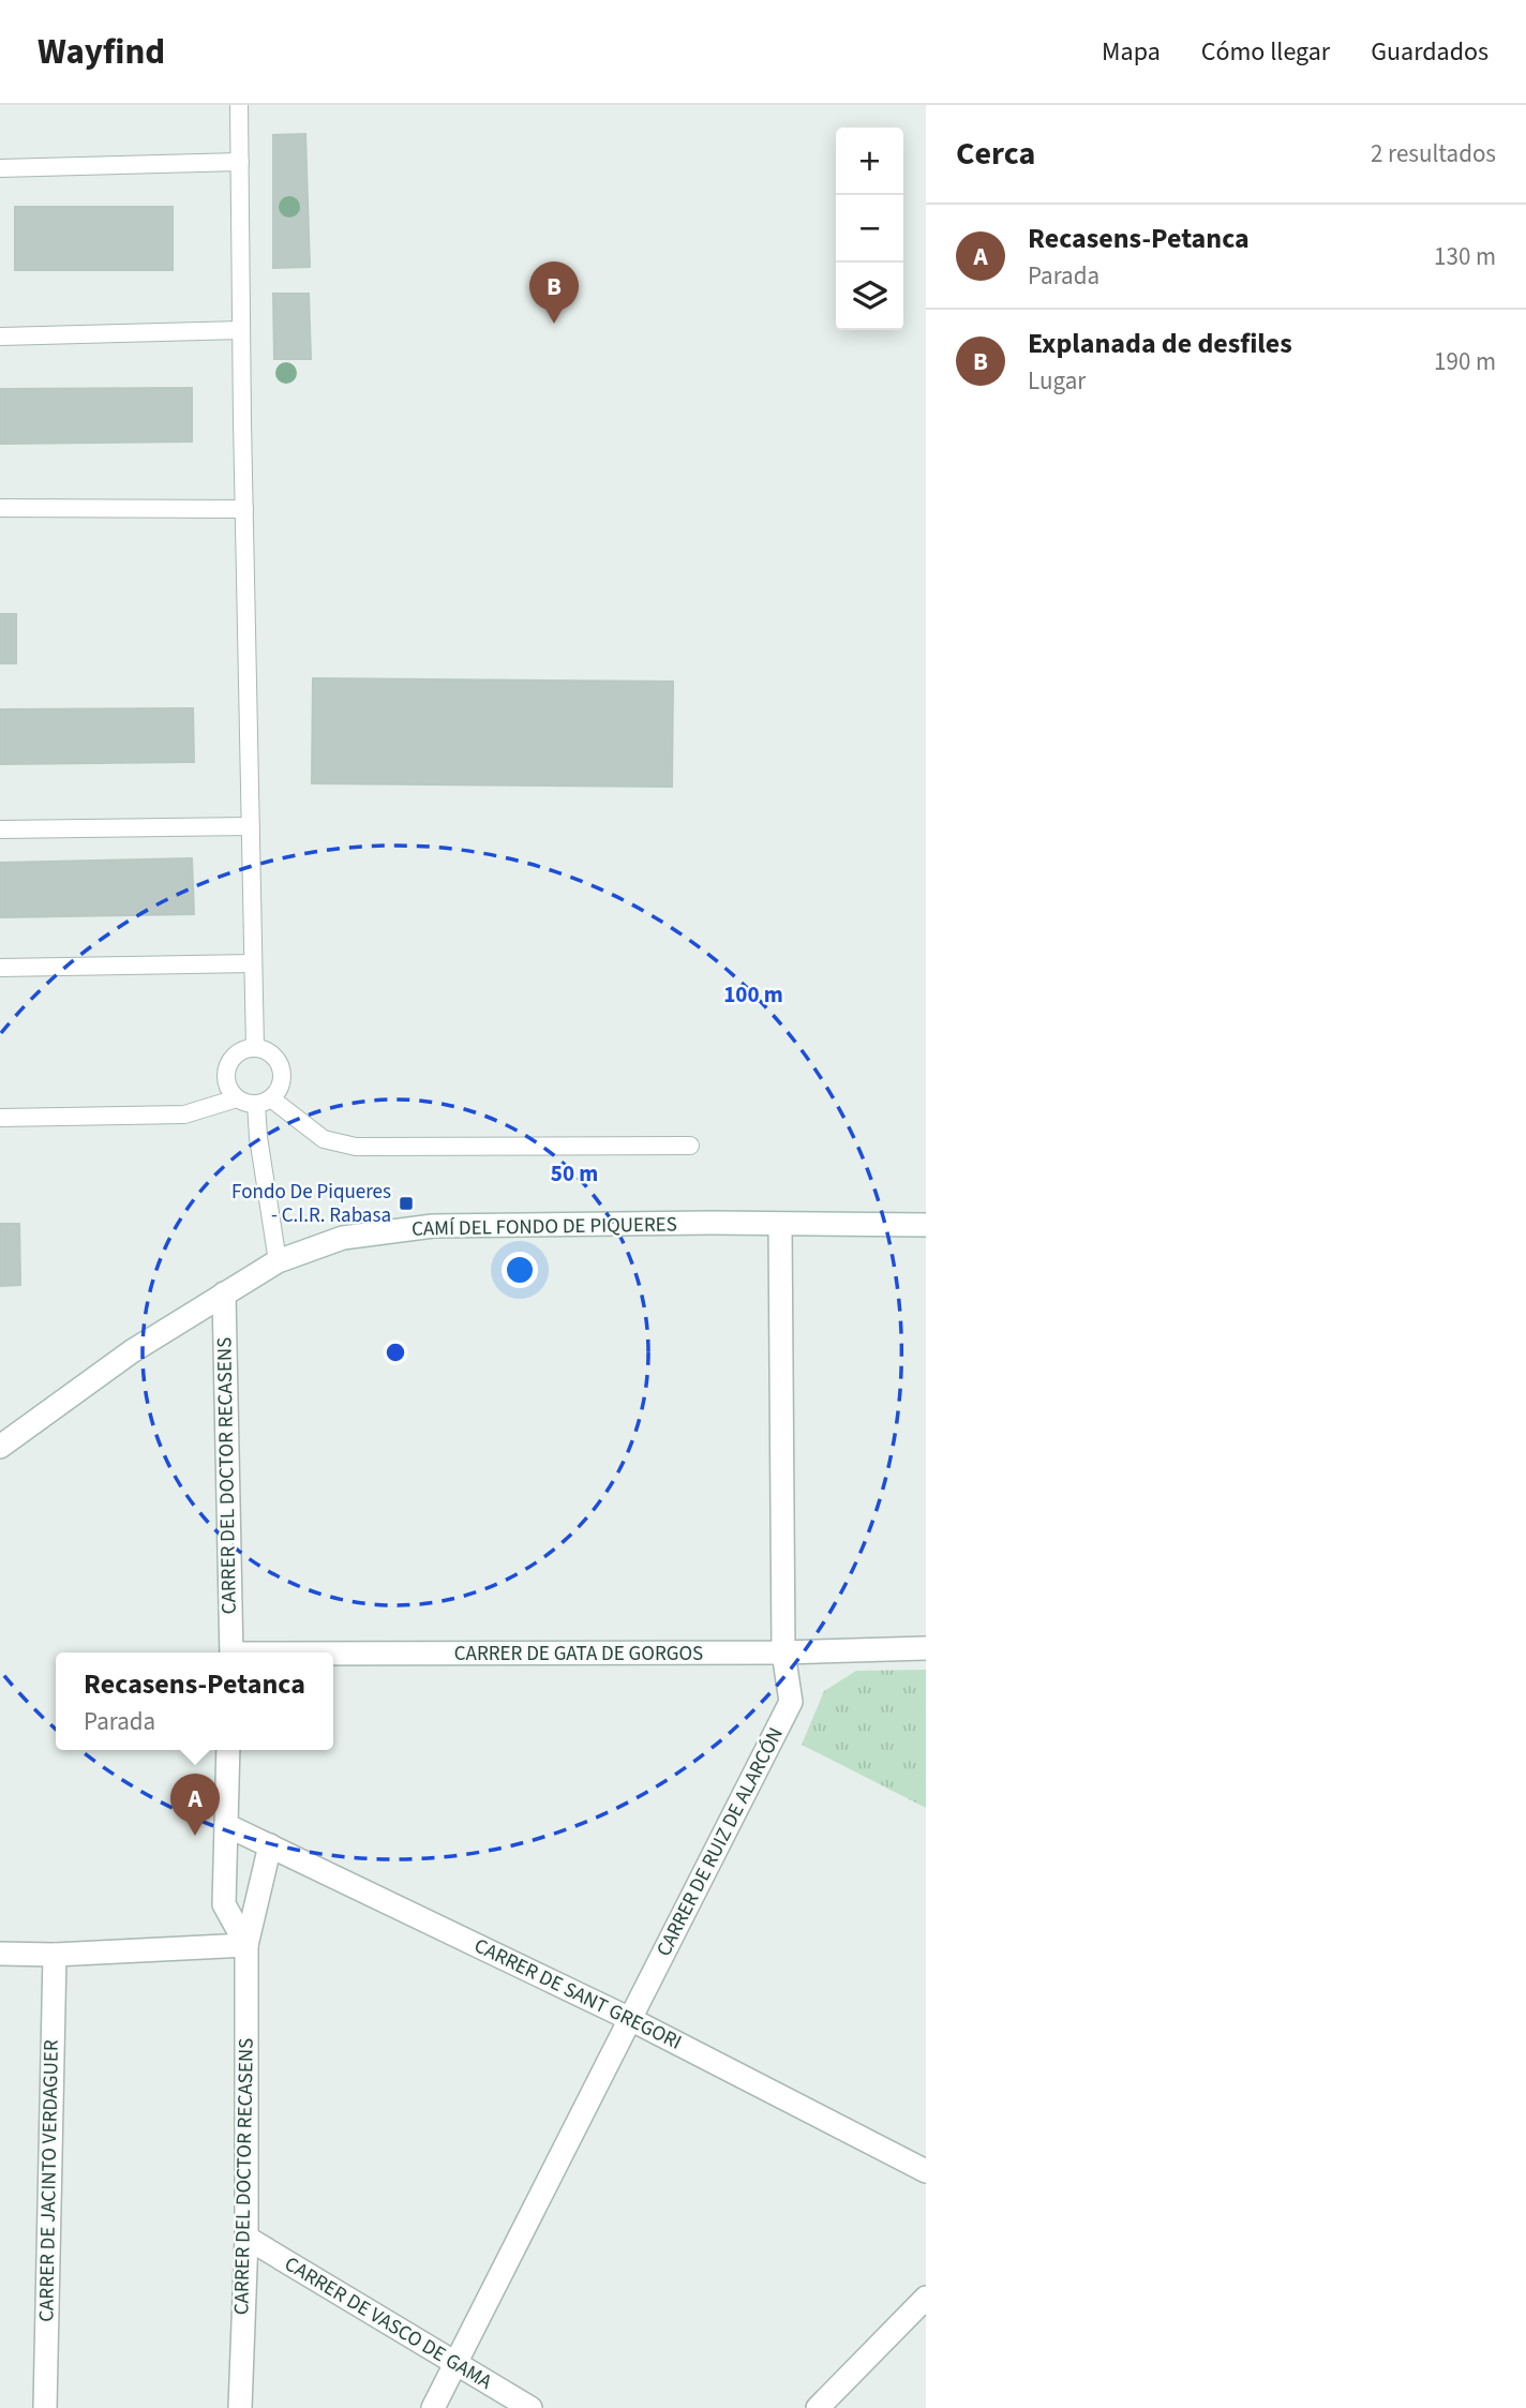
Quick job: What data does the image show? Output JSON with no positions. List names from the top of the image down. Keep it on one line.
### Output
{"streets":{"street":["CAMÍ DEL FONDO DE PIQUERES","CARRER DEL DOCTOR RECASENS","CARRER DE GATA DE GORGOS","CARRER DE RUIZ DE ALARCÓN","CARRER DE SANT GREGORI","CARRER DE JACINTO VERDAGUER","CARRER DE VASCO DE GAMA"]},"crossings":[["CAMÍ DEL FONDO DE PIQUERES","CARRER DEL DOCTOR RECASENS"],["CAMÍ DEL FONDO DE PIQUERES","CARRER DE RUIZ DE ALARCÓN"],["CARRER DEL DOCTOR RECASENS","CARRER DE SANT GREGORI"],["CARRER DEL DOCTOR RECASENS","CARRER DE VASCO DE GAMA"],["CARRER DE GATA DE GORGOS","CARRER DE RUIZ DE ALARCÓN"],["CARRER DE RUIZ DE ALARCÓN","CARRER DE SANT GREGORI"],["CARRER DE RUIZ DE ALARCÓN","CARRER DE VASCO DE GAMA"]],"places":{"transit":["Fondo De Piqueres - C.I.R. Rabasa"]},"page":{"header":"Wayfind","nav":["Mapa","Cómo llegar","Guardados"],"heading":["Cerca","2 resultados"],"map_buttons":["+","−"],"list":[{"mark":"A","name":"Recasens-Petanca","note":"Parada","value":"130 m"},{"mark":"B","name":"Explanada de desfiles","note":"Lugar","value":"190 m"}],"pins":["B","A"],"popup":["Recasens-Petanca","Parada"]},"rings":["100 m","50 m"]}
